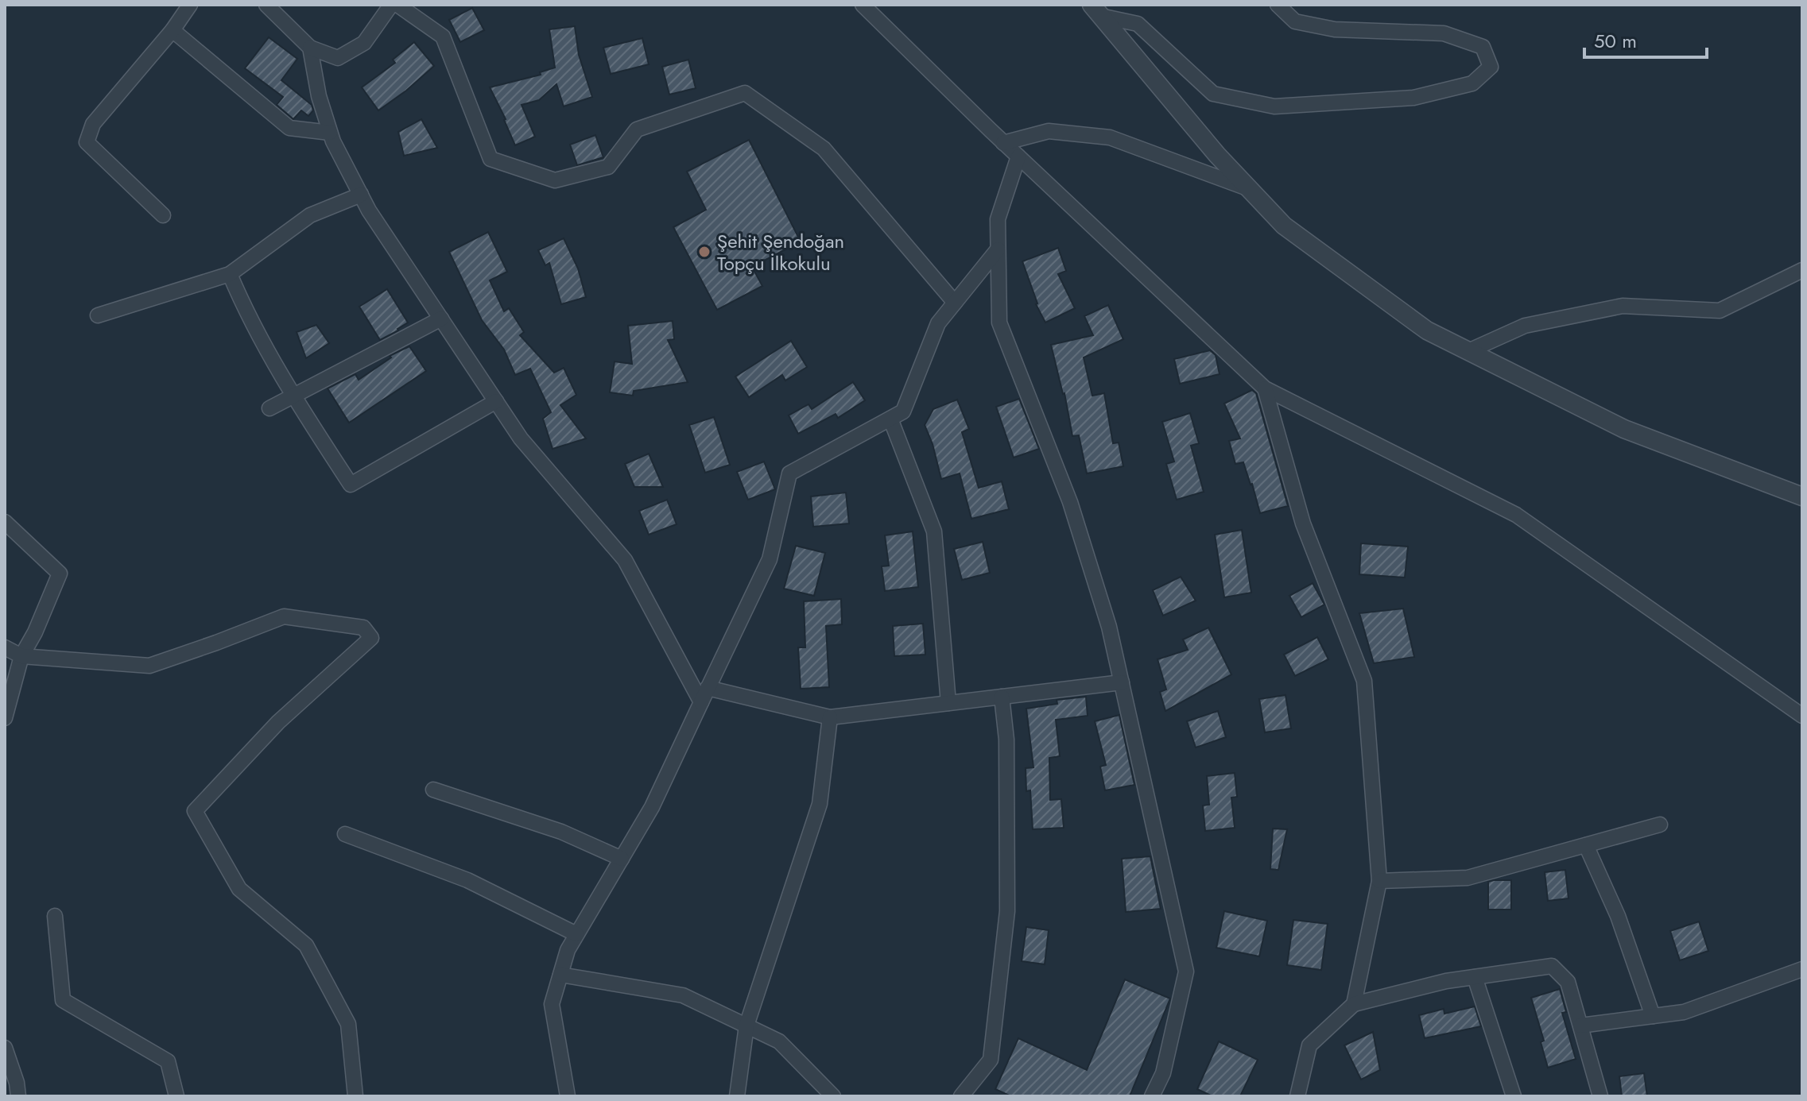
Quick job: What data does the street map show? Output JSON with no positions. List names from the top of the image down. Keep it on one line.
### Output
{"places":["Şehit Şendoğan Topçu İlkokulu"],"scale_bar":"50 m"}
